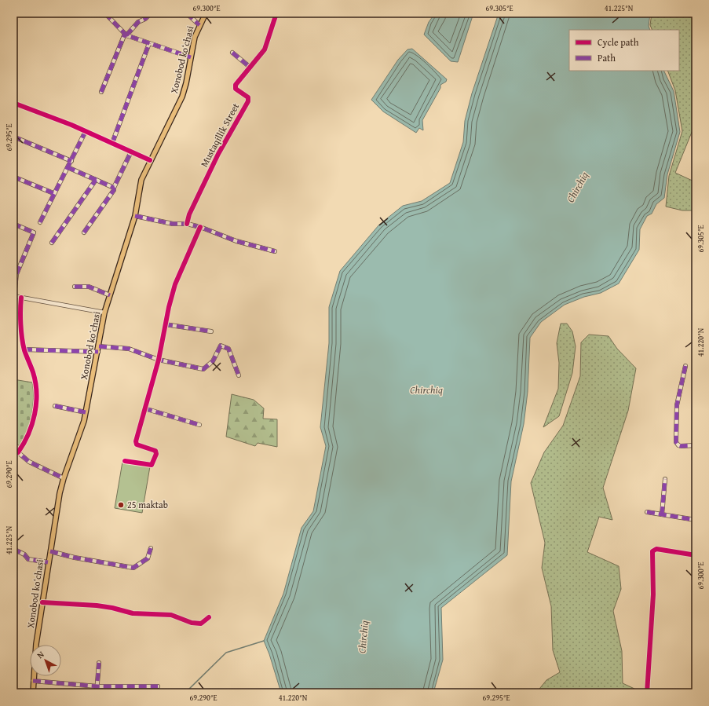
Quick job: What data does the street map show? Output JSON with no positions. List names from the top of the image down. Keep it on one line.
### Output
{"streets":{"main road":["Xonobod koʻchasi"],"street":["Mustaqillik Street"]},"water":["Chirchiq"],"places":["25 maktab"],"legend":["Cycle path","Path"],"north":"top left","coordinates":["69.300°E","69.305°E","41.225°N","69.295°E","41.220°N","69.290°E"]}
